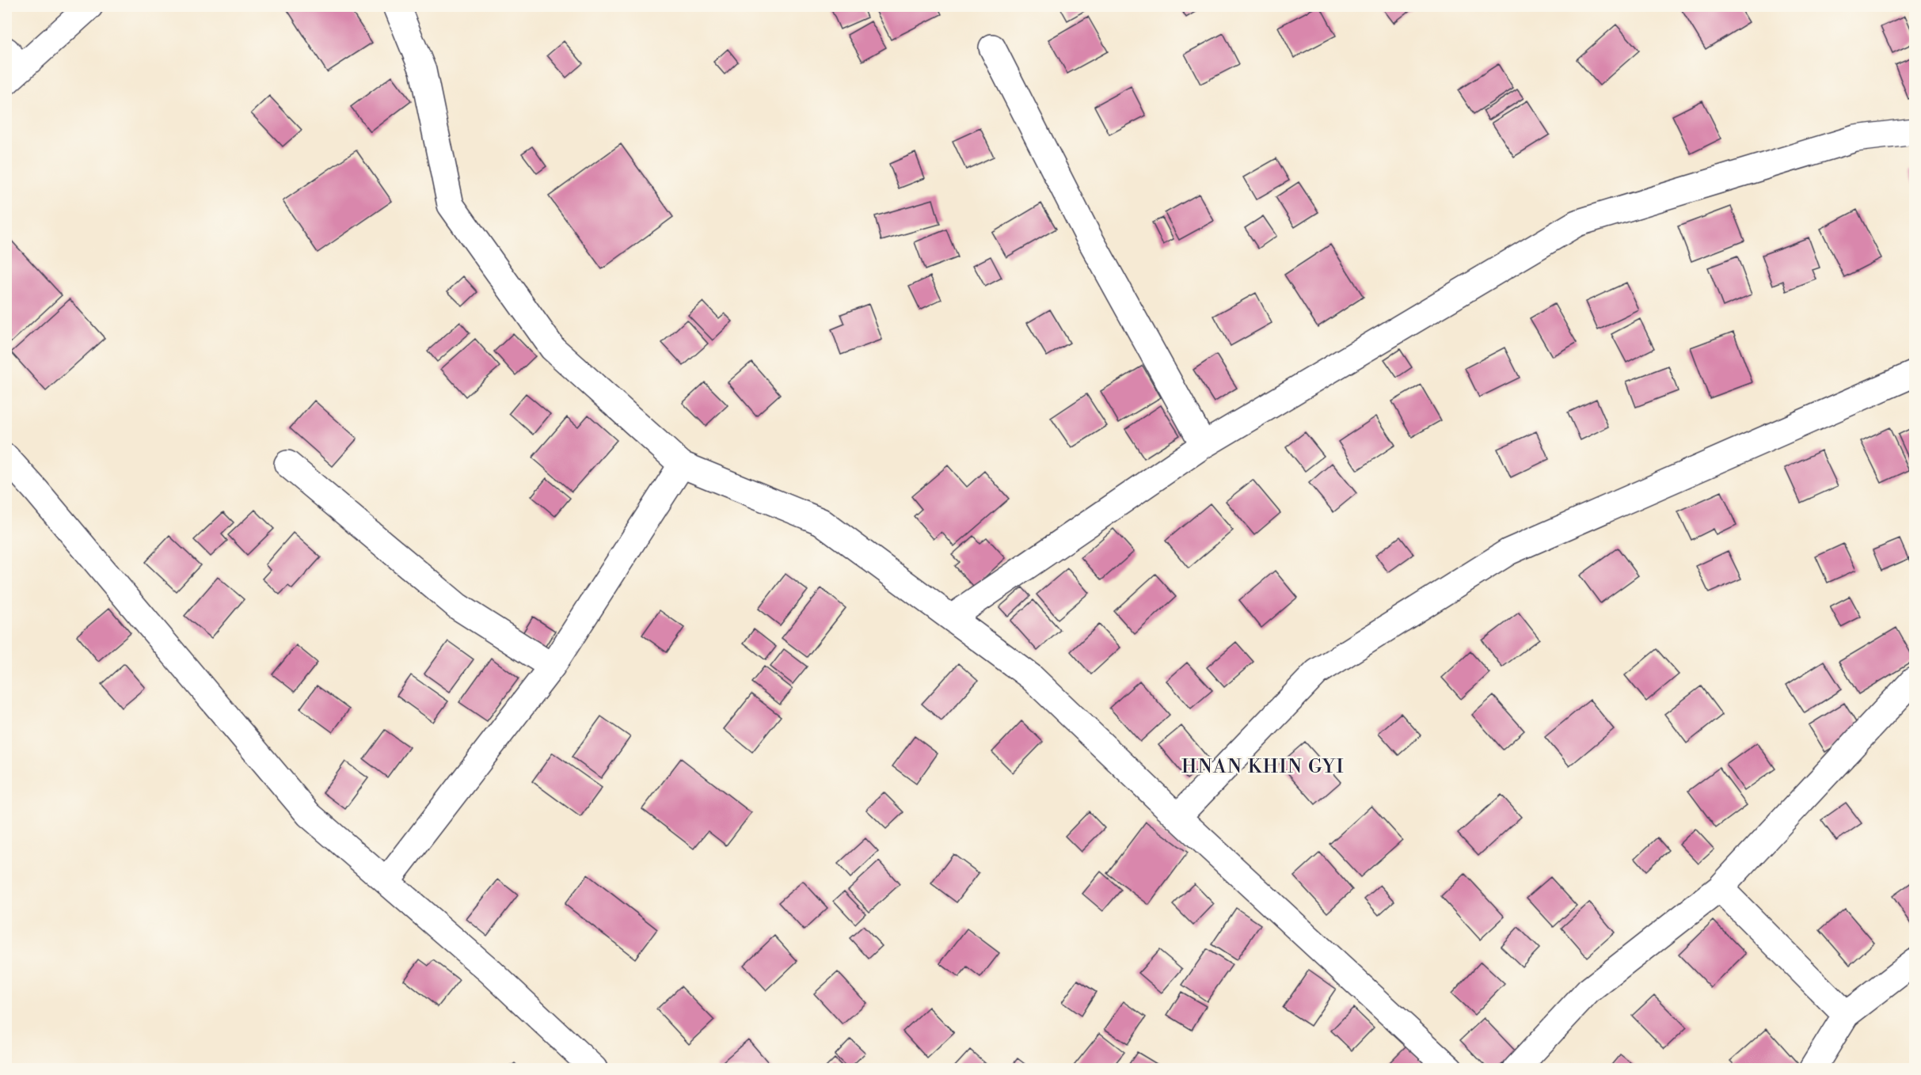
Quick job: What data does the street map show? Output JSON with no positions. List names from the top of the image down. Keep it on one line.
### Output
{"districts":["HNAN KHIN GYI"]}
